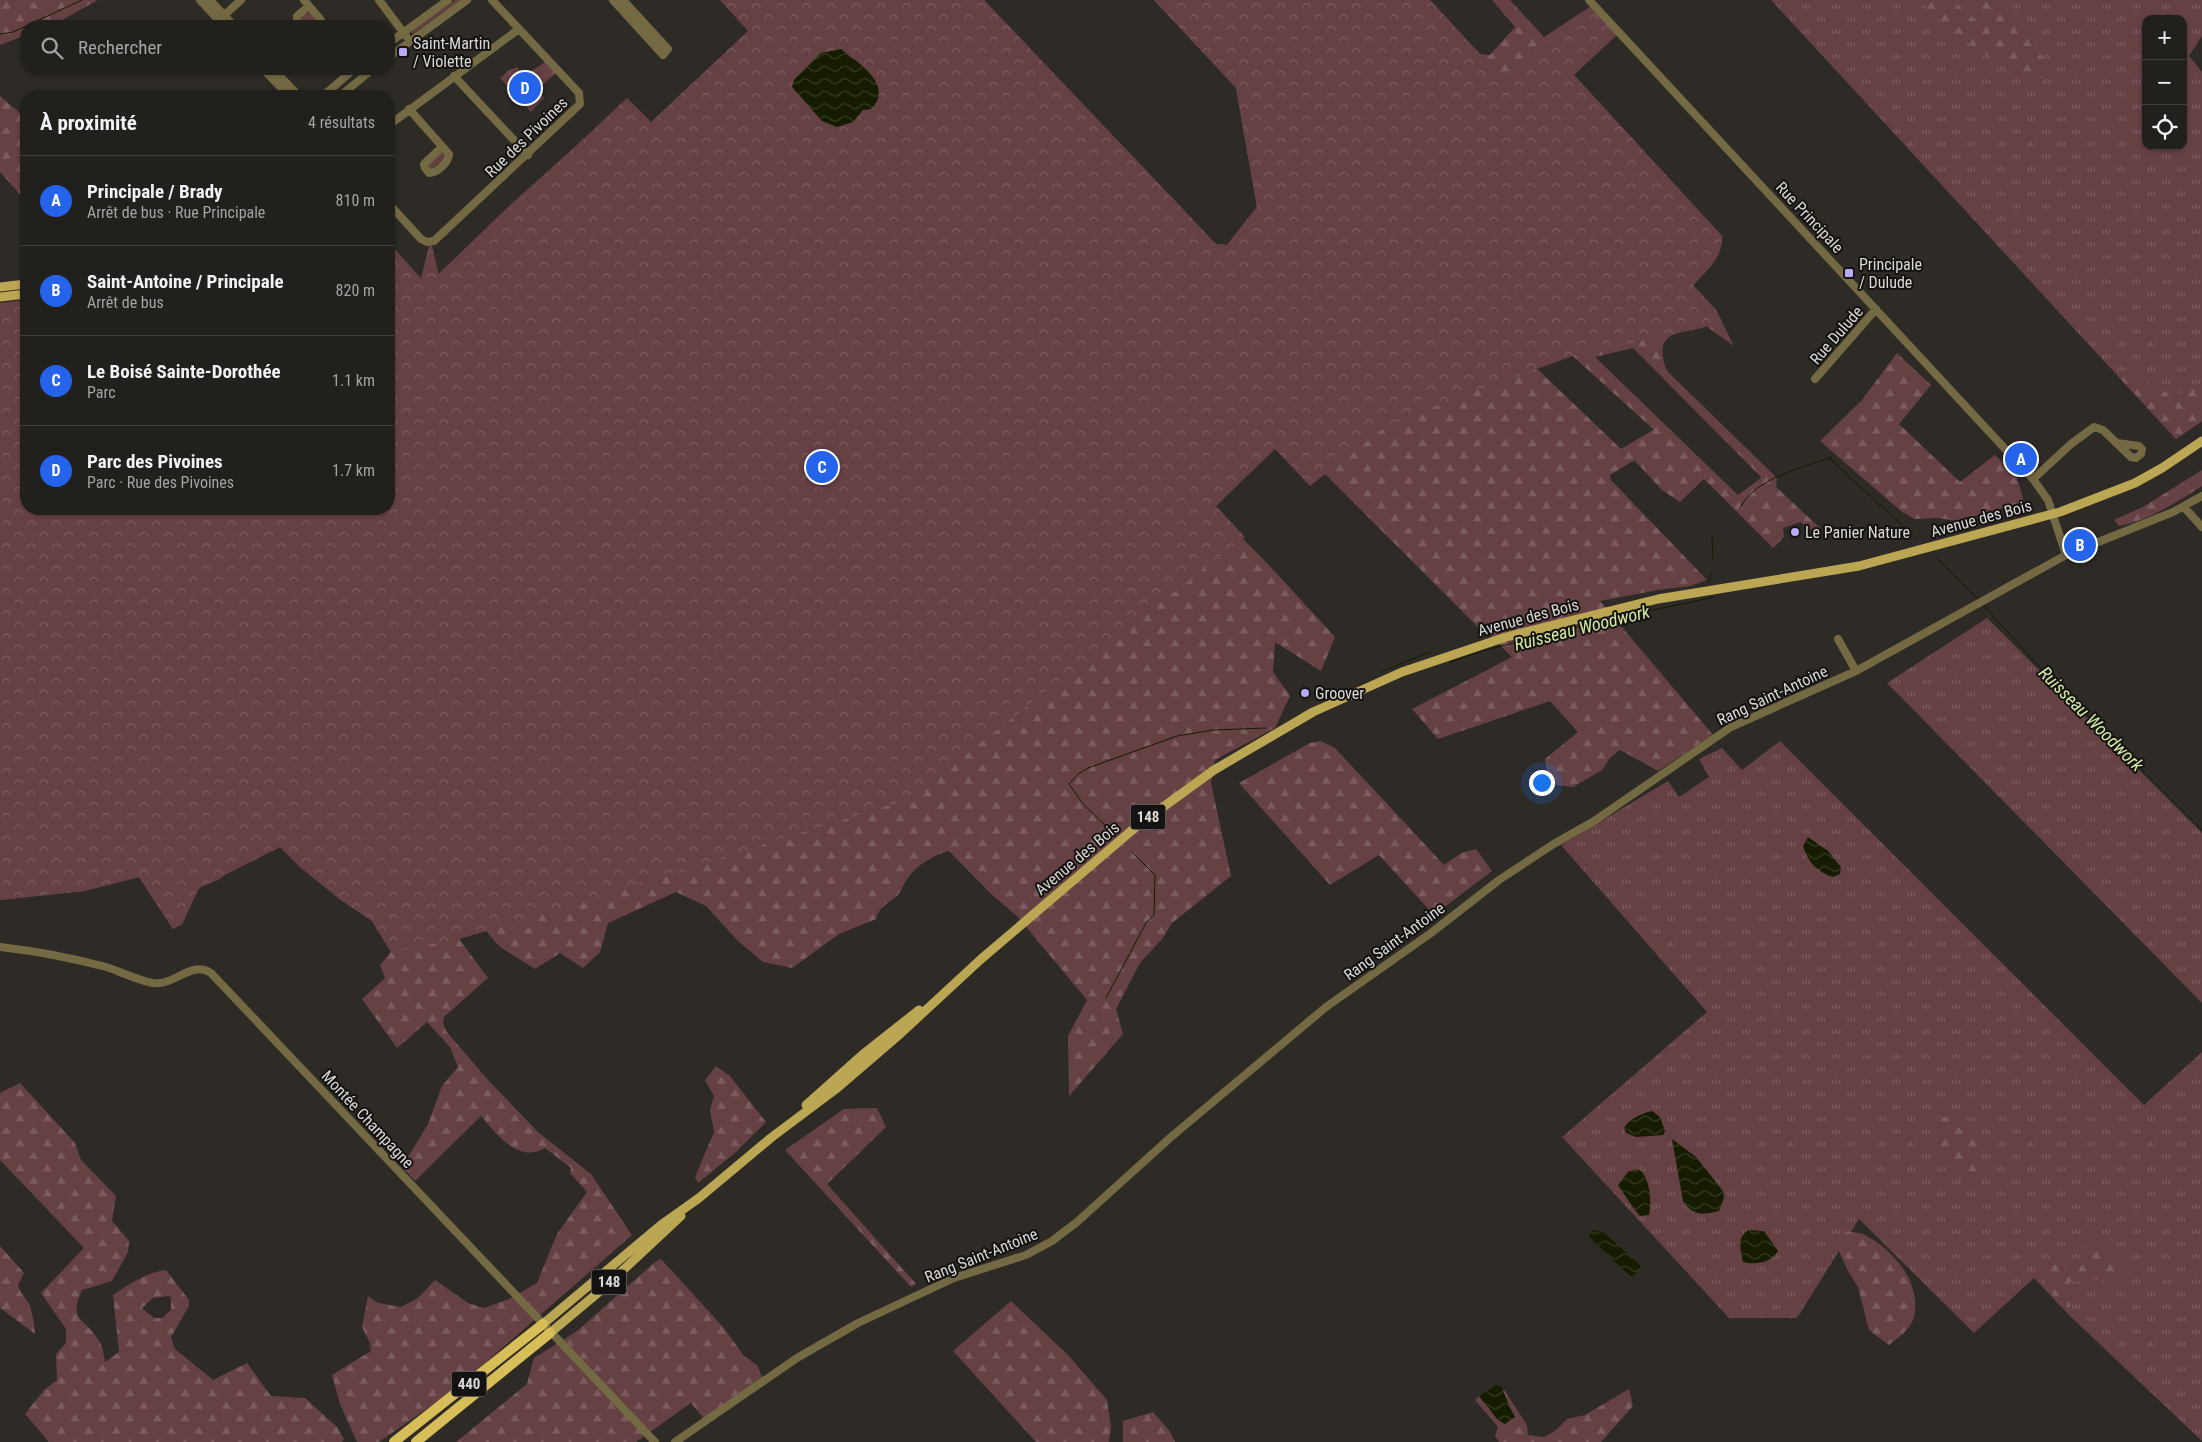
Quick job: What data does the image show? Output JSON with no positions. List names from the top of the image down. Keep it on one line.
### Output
{"streets":{"highway":["440"],"main road":["Avenue des Bois","148"],"street":["Rue des Pivoines","Rue Principale","Rue Dulude","Rang Saint-Antoine","Montée Champagne"]},"crossings":[["Rue Principale","Rue Dulude"],["Rue Principale","Avenue des Bois"],["Rue Principale","Rang Saint-Antoine"],["Avenue des Bois","Montée Champagne"],["Avenue des Bois","440"],["Montée Champagne","440"]],"water":["Ruisseau Woodwork"],"places":{"transit":["Saint-Martin / Violette","Principale / Dulude"],"other":["Le Panier Nature","Groover"]},"page":{"map_buttons":["+","−"],"search":"Rechercher","pins":["D","A","C","B"],"heading":["À proximité","4 résultats"],"list":[{"mark":"A","name":"Principale / Brady","note":"Arrêt de bus · Rue Principale","value":"810 m"},{"mark":"B","name":"Saint-Antoine / Principale","note":"Arrêt de bus","value":"820 m"},{"mark":"C","name":"Le Boisé Sainte-Dorothée","note":"Parc","value":"1.1 km"},{"mark":"D","name":"Parc des Pivoines","note":"Parc · Rue des Pivoines","value":"1.7 km"}]}}
